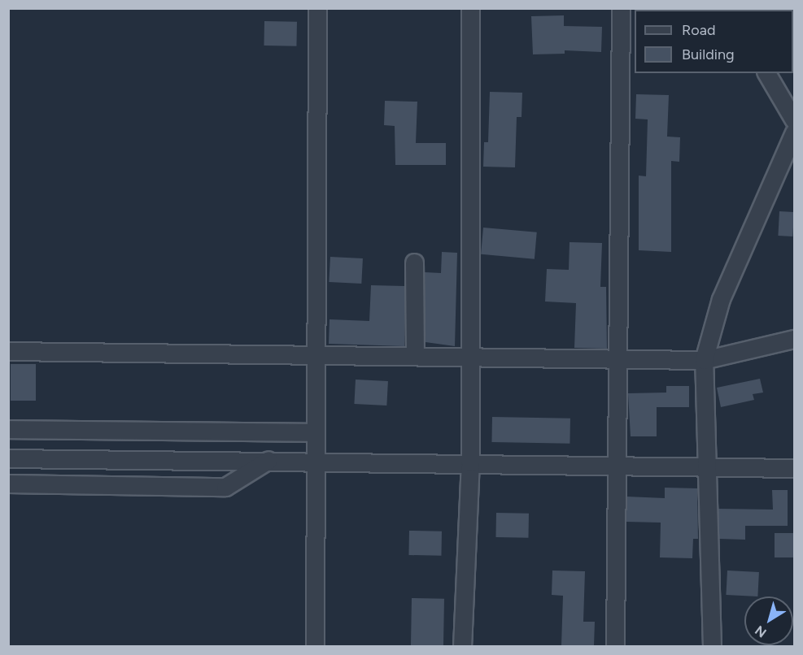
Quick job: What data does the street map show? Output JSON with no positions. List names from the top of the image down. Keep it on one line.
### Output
{"legend":["Road","Building"],"north":"bottom left"}
